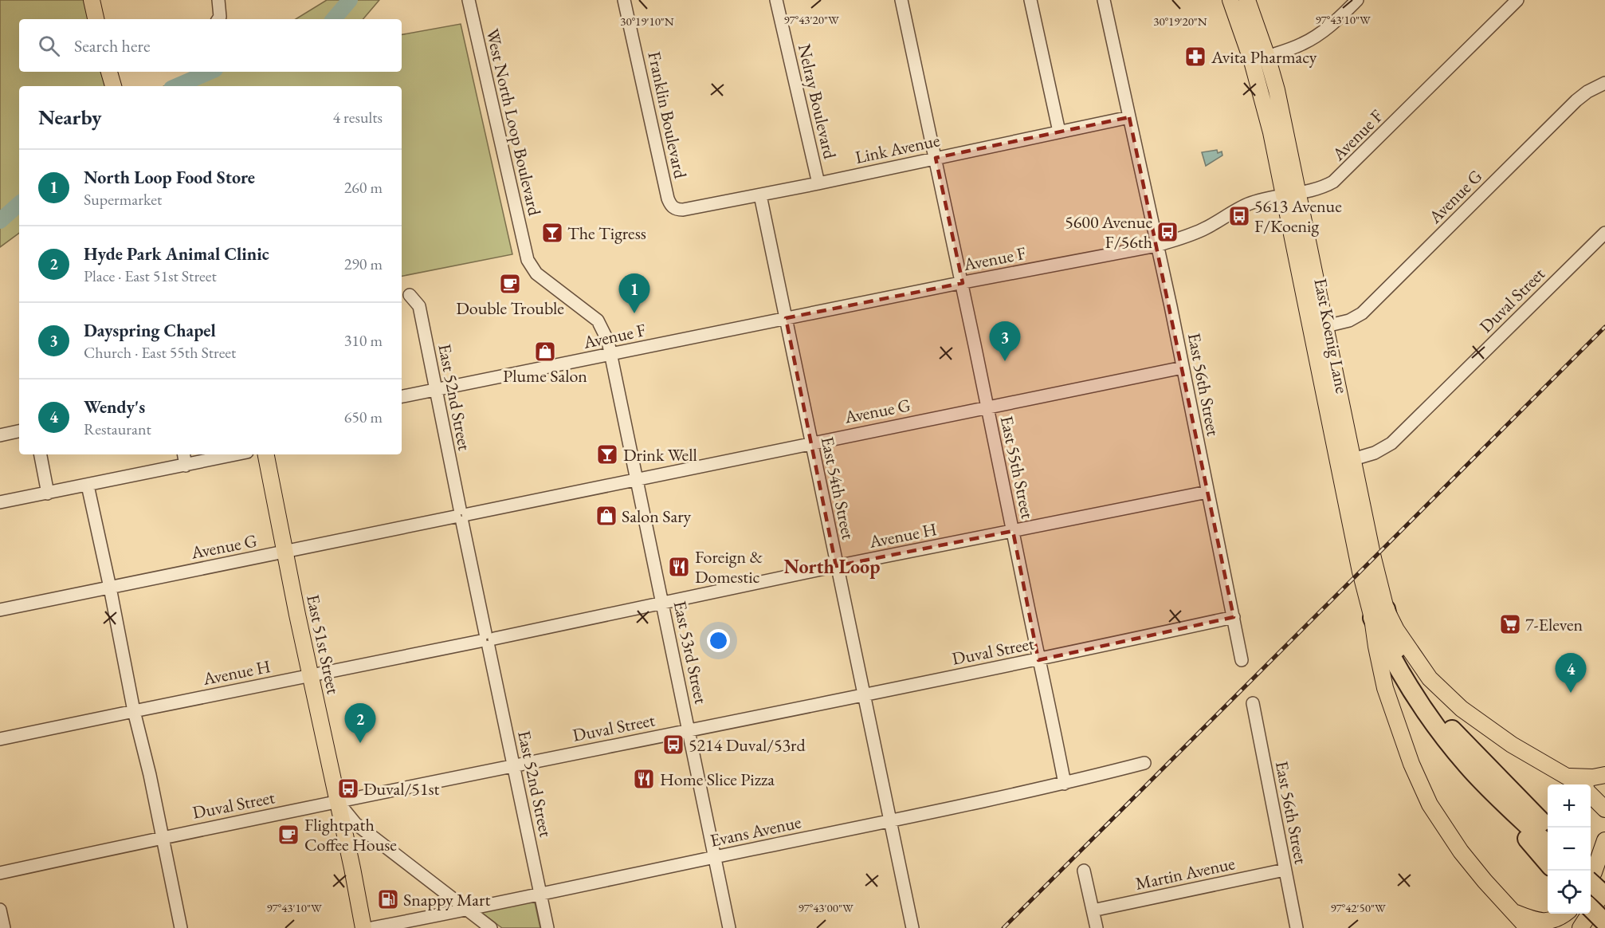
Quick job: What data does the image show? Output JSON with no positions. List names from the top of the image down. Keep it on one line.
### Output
{"streets":{"main road":["East Koenig Lane","East 51st Street"],"street":["Nelray Boulevard","Franklin Boulevard","West North Loop Boulevard","Avenue F","Link Avenue","Avenue G","Duval Street","East 56th Street","East 52nd Street","East 55th Street","East 54th Street","Avenue H","East 53rd Street","Evans Avenue","Martin Avenue"]},"crossings":[["Nelray Boulevard","Link Avenue"],["Franklin Boulevard","Link Avenue"],["West North Loop Boulevard","Avenue F"],["West North Loop Boulevard","East 53rd Street"],["Avenue F","East Koenig Lane"],["Avenue F","East 56th Street"],["Avenue F","East 52nd Street"],["Avenue F","East 55th Street"],["Avenue F","East 54th Street"],["Avenue F","East 53rd Street"],["Link Avenue","East 56th Street"],["Link Avenue","East 55th Street"],["Link Avenue","East 54th Street"],["Avenue G","East Koenig Lane"],["Avenue G","East 56th Street"],["Avenue G","East 52nd Street"],["Avenue G","East 55th Street"],["Avenue G","East 54th Street"],["Avenue G","East 51st Street"],["Avenue G","East 53rd Street"],["Duval Street","East Koenig Lane"],["Duval Street","East 56th Street"],["Duval Street","East 52nd Street"],["Duval Street","East 55th Street"],["Duval Street","East 54th Street"],["Duval Street","East 51st Street"],["Duval Street","East 53rd Street"],["East 56th Street","Avenue H"],["East 56th Street","Martin Avenue"],["East 52nd Street","Avenue H"],["East 52nd Street","Evans Avenue"],["East 55th Street","Avenue H"],["East 55th Street","Evans Avenue"],["East 54th Street","Avenue H"],["East 54th Street","Evans Avenue"],["Avenue H","East 51st Street"],["Avenue H","East 53rd Street"],["East 53rd Street","Evans Avenue"]],"districts":["North Loop"],"places":{"pharmacy":["Avita Pharmacy"],"bus stop":["5613 Avenue F/Koenig","5600 Avenue F/56th","5214 Duval/53rd","Duval/51st"],"bar":["The Tigress","Drink Well"],"cafe":["Double Trouble","Flightpath Coffee House"],"shop":["Plume Salon","Salon Sary"],"restaurant":["Foreign & Domestic","Home Slice Pizza"],"supermarket":["7-Eleven"],"fuel station":["Snappy Mart"]},"page":{"search":"Search here","heading":["Nearby","4 results"],"list":[{"mark":"1","name":"North Loop Food Store","note":"Supermarket","value":"260 m"},{"mark":"2","name":"Hyde Park Animal Clinic","note":"Place · East 51st Street","value":"290 m"},{"mark":"3","name":"Dayspring Chapel","note":"Church · East 55th Street","value":"310 m"},{"mark":"4","name":"Wendy's","note":"Restaurant","value":"650 m"}],"pins":["1","3","4","2"],"map_buttons":["+","−"]},"coordinates":["97°43'20\"W","97°43'10\"W","30°19'20\"N","30°19'10\"N","97°43'00\"W","97°42'50\"W"]}
